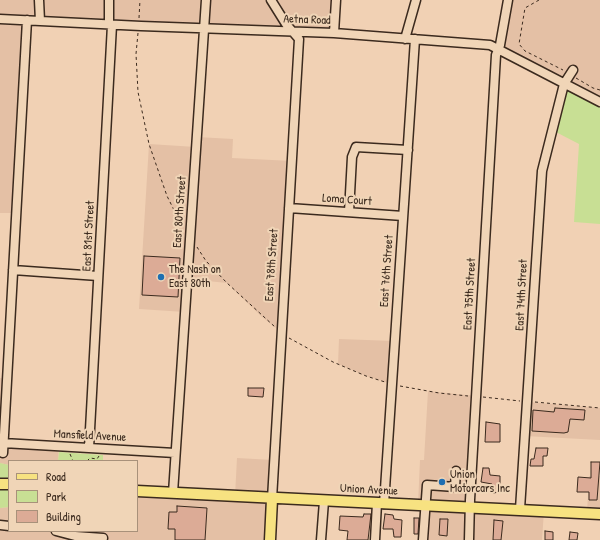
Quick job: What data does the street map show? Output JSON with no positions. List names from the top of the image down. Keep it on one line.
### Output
{"streets":{"main road":["East 78th Street","Union Avenue"],"street":["Aetna Road","Loma Court","East 80th Street","East 81st Street","East 76th Street","East 75th Street","East 74th Street","Mansfield Avenue"]},"crossings":[["Aetna Road","East 80th Street"],["Aetna Road","East 81st Street"],["Aetna Road","East 78th Street"],["Aetna Road","East 76th Street"],["Aetna Road","East 75th Street"],["Aetna Road","East 74th Street"],["Loma Court","East 78th Street"],["Loma Court","East 76th Street"],["East 80th Street","Mansfield Avenue"],["East 80th Street","Union Avenue"],["East 81st Street","Mansfield Avenue"],["East 78th Street","Union Avenue"],["East 76th Street","Union Avenue"],["East 75th Street","Union Avenue"],["East 74th Street","Union Avenue"]],"places":["The Nash on East 80th","Union Motorcars Inc"],"legend":["Road","Park","Building"]}
